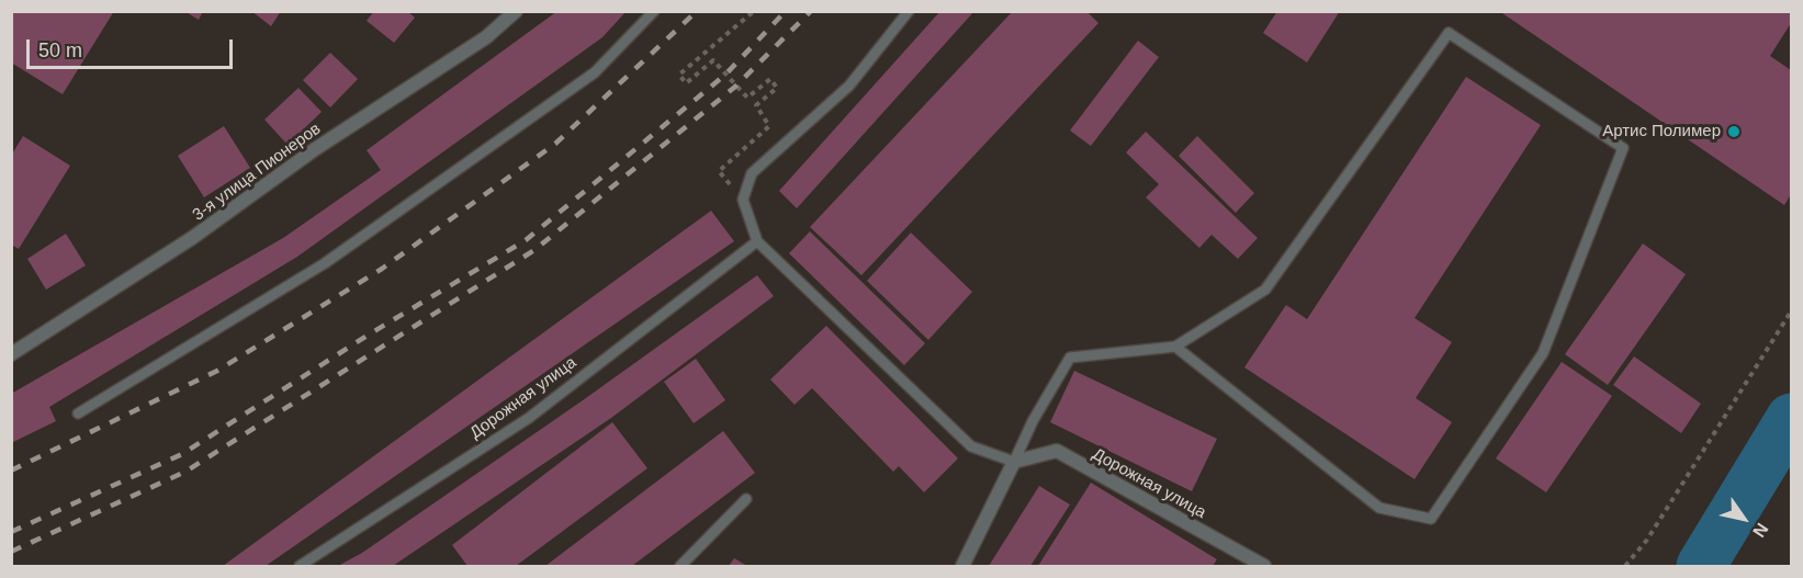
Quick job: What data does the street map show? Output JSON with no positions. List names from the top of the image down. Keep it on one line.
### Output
{"streets":{"street":["3-я улица Пионеров","Дорожная улица"]},"places":["Артис Полимер"],"scale_bar":"50 m","north":"bottom right"}
